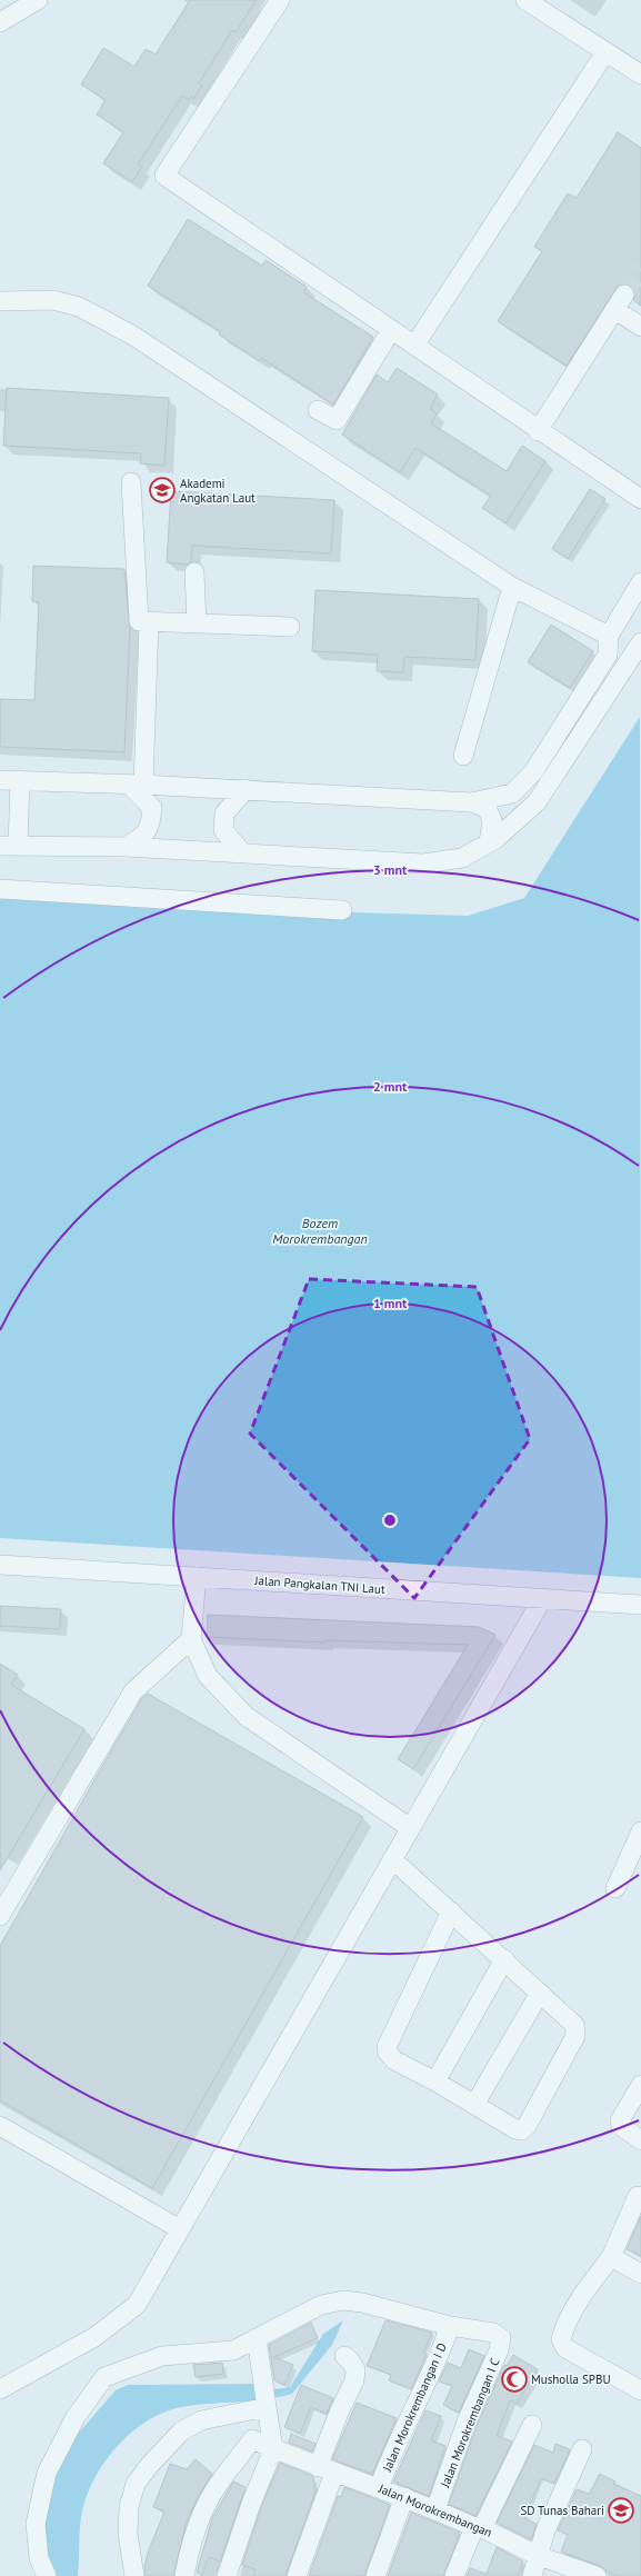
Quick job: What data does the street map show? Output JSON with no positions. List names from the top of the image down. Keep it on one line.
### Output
{"streets":{"street":["Jalan Pangkalan TNI Laut","Jalan Morokrembangan I D","Jalan Morokrembangan I C","Jalan Morokrembangan"]},"crossings":[["Jalan Morokrembangan I D","Jalan Morokrembangan I C"],["Jalan Morokrembangan I D","Jalan Morokrembangan"],["Jalan Morokrembangan I C","Jalan Morokrembangan"]],"water":["Bozem Morokrembangan"],"places":{"school or university":["Akademi Angkatan Laut","SD Tunas Bahari"],"mosque":["Musholla SPBU"]},"rings":["3 mnt","2 mnt","1 mnt"]}
